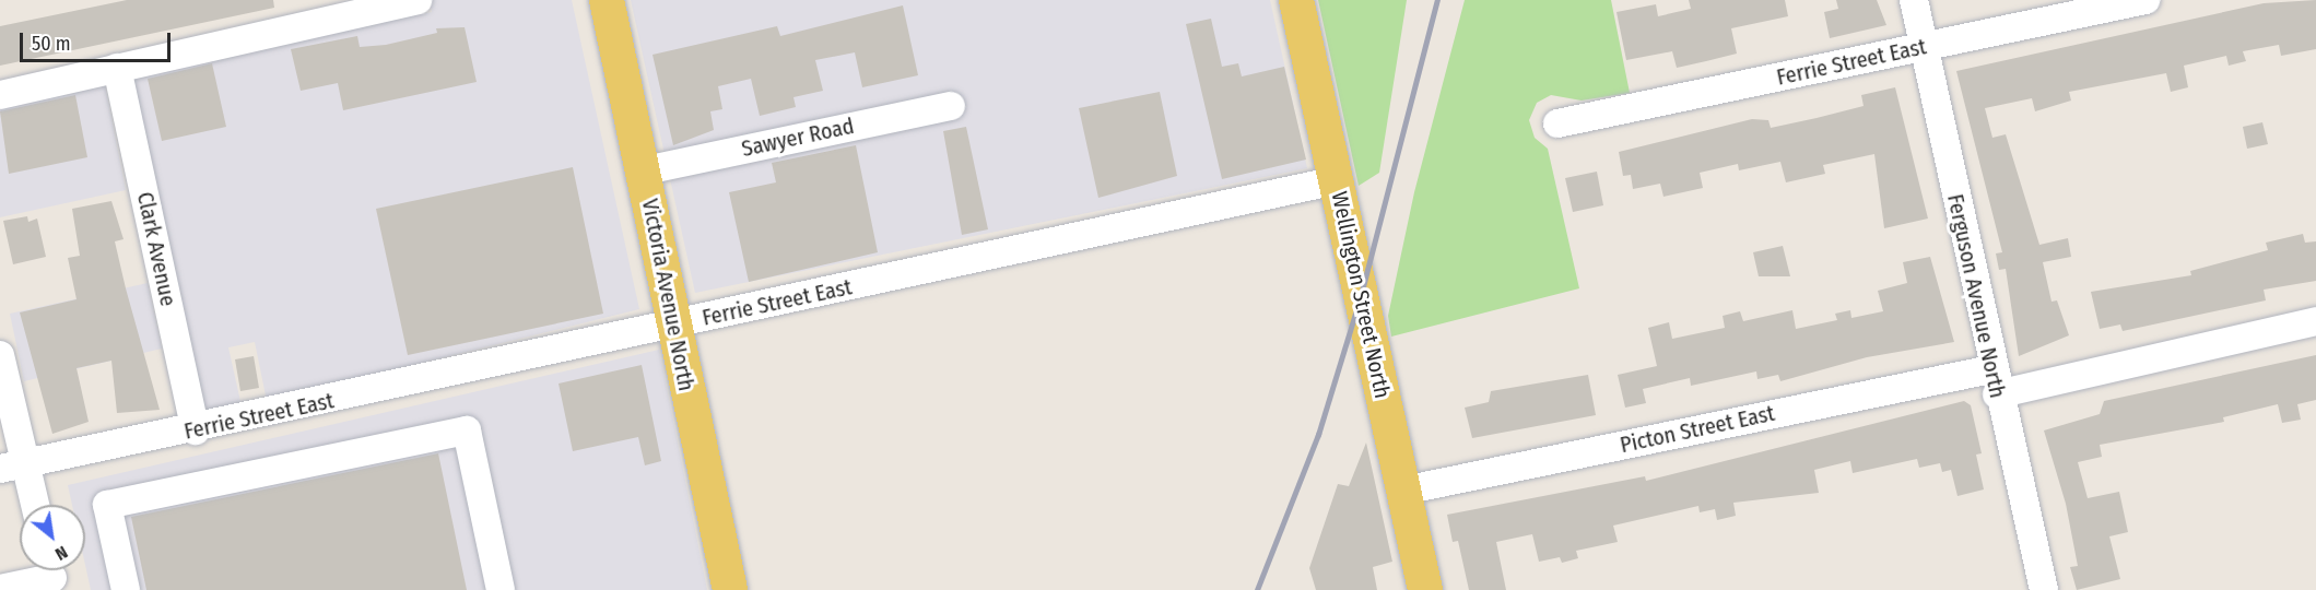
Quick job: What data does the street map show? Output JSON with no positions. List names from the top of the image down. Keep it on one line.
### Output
{"streets":{"main road":["Victoria Avenue North","Wellington Street North"],"street":["Ferrie Street East","Sawyer Road","Clark Avenue","Ferguson Avenue North","Picton Street East"]},"crossings":[["Ferrie Street East","Clark Avenue"],["Ferrie Street East","Victoria Avenue North"],["Ferrie Street East","Wellington Street North"],["Ferrie Street East","Ferguson Avenue North"],["Sawyer Road","Victoria Avenue North"],["Wellington Street North","Picton Street East"],["Ferguson Avenue North","Picton Street East"]],"scale_bar":"50 m","north":"bottom right"}
